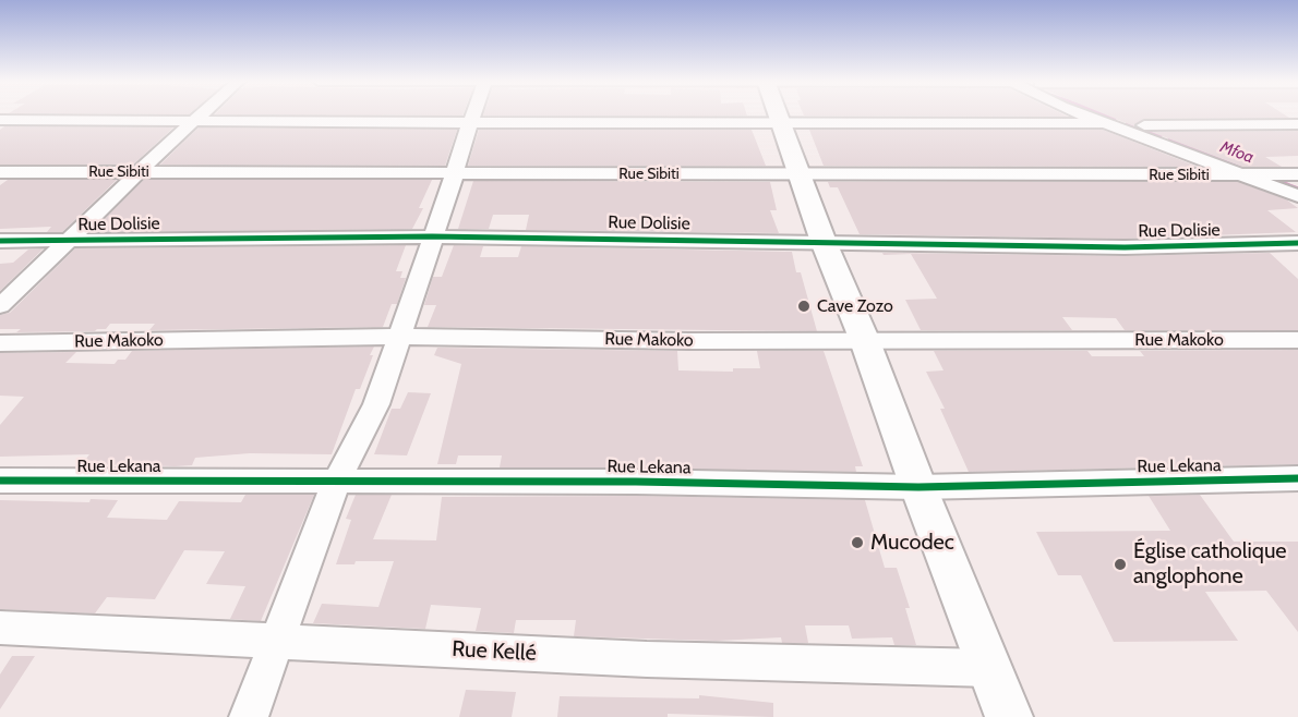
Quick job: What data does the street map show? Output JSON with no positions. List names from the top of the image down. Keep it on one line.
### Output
{"streets":{"street":["Rue Sibiti","Rue Dolisie","Rue Makoko","Rue Lekana","Rue Kellé"]},"water":["Mfoa"],"places":["Cave Zozo","Mucodec","Église catholique anglophone"]}
